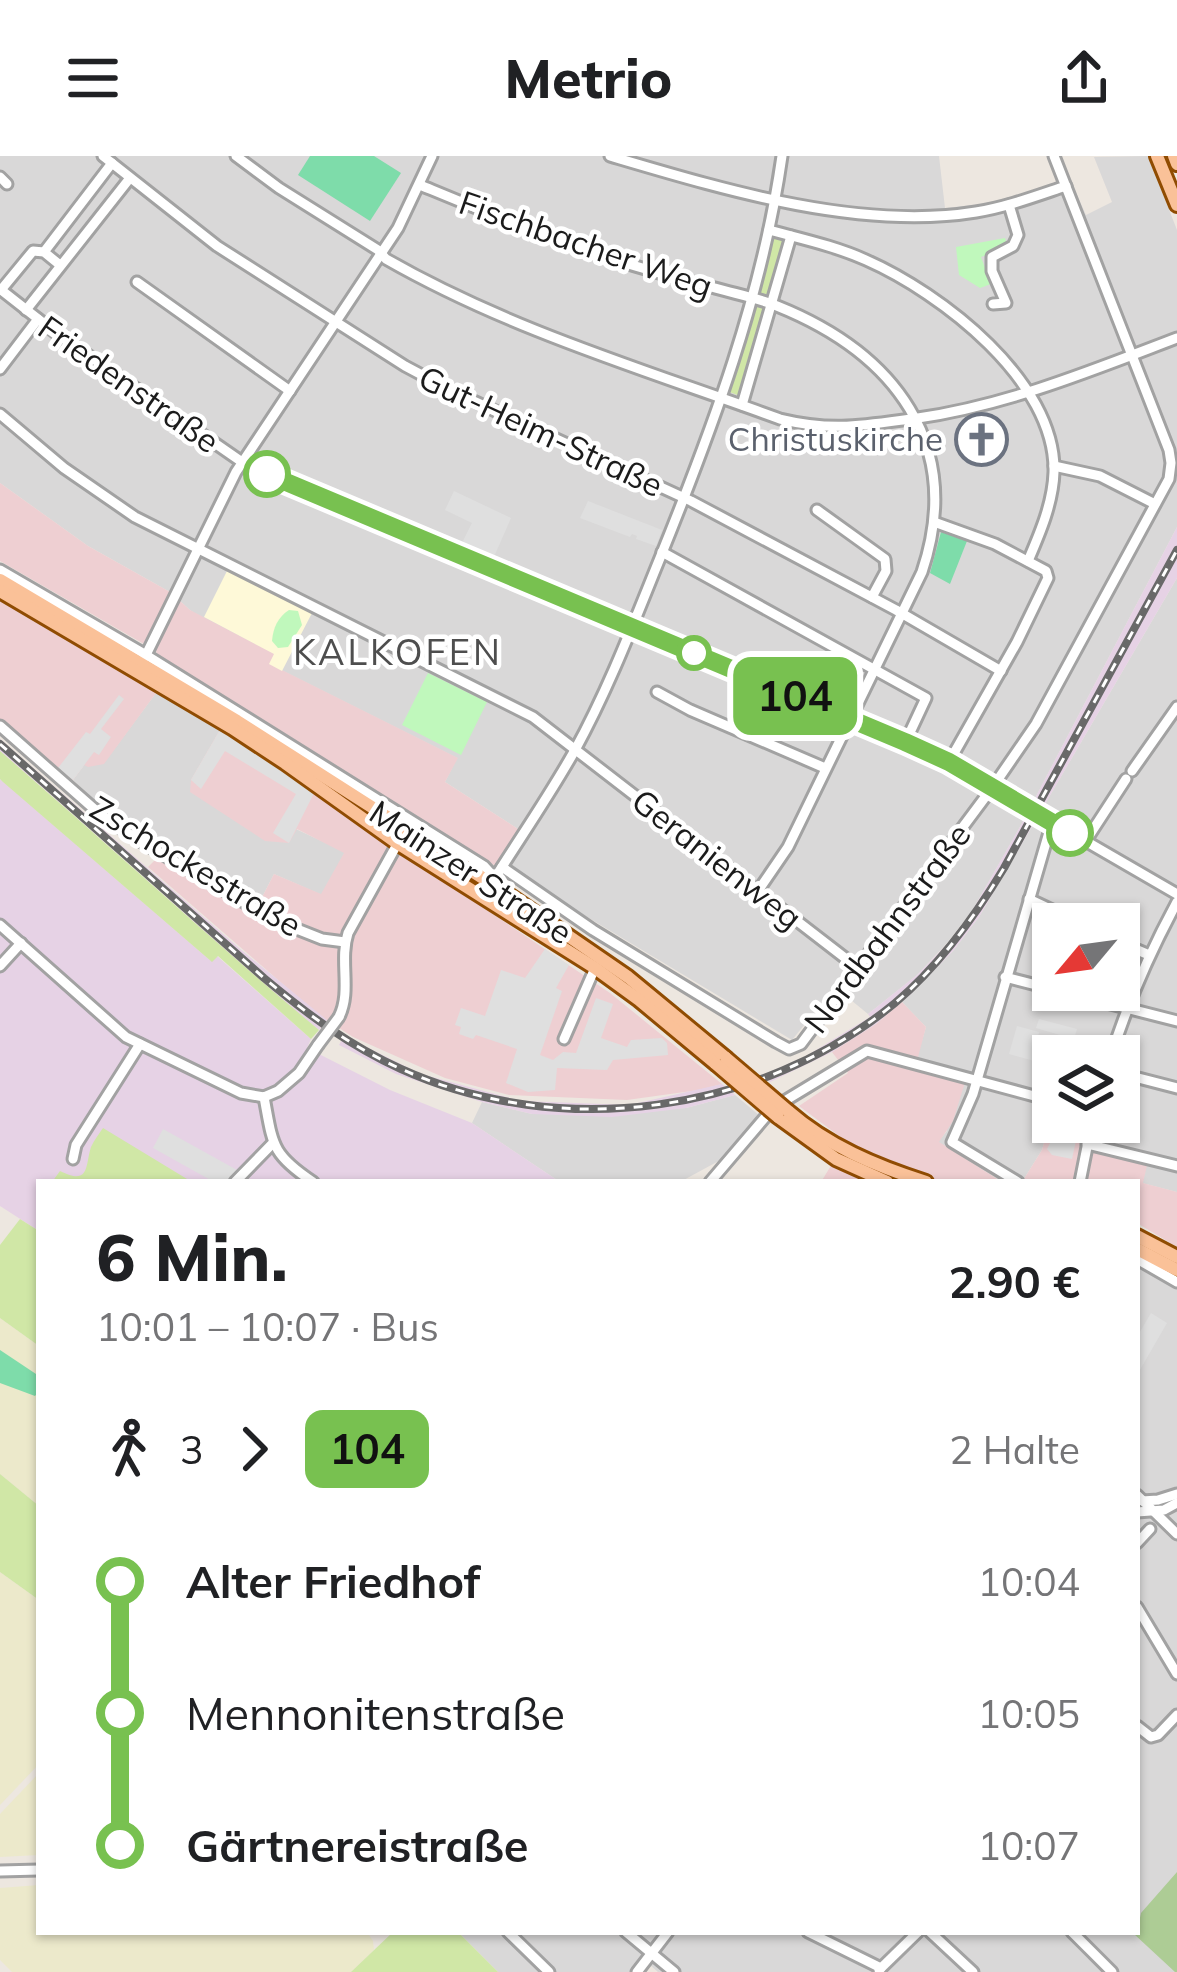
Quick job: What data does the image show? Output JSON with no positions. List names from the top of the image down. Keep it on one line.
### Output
{"streets":{"main road":["Mainzer Straße"],"street":["Fischbacher Weg","Friedenstraße","Gut-Heim-Straße","Geranienweg","Zschockestraße","Nordbahnstraße"]},"crossings":[["Fischbacher Weg","Friedenstraße"],["Fischbacher Weg","Gut-Heim-Straße"],["Fischbacher Weg","Geranienweg"],["Friedenstraße","Nordbahnstraße"],["Geranienweg","Nordbahnstraße"],["Mainzer Straße","Nordbahnstraße"]],"districts":["KALKOFEN"],"places":{"church":["Christuskirche"]},"lines":["bus line 104"],"north":"bottom left","page":{"header":"Metrio","on_map":"104","heading":["6 Min.","10:01 – 10:07 · Bus","2.90 €"],"legs":["3","104","2 Halte"],"list":[{"name":"Alter Friedhof","value":"10:04"},{"name":"Mennonitenstraße","value":"10:05"},{"name":"Gärtnereistraße","value":"10:07"}]}}
